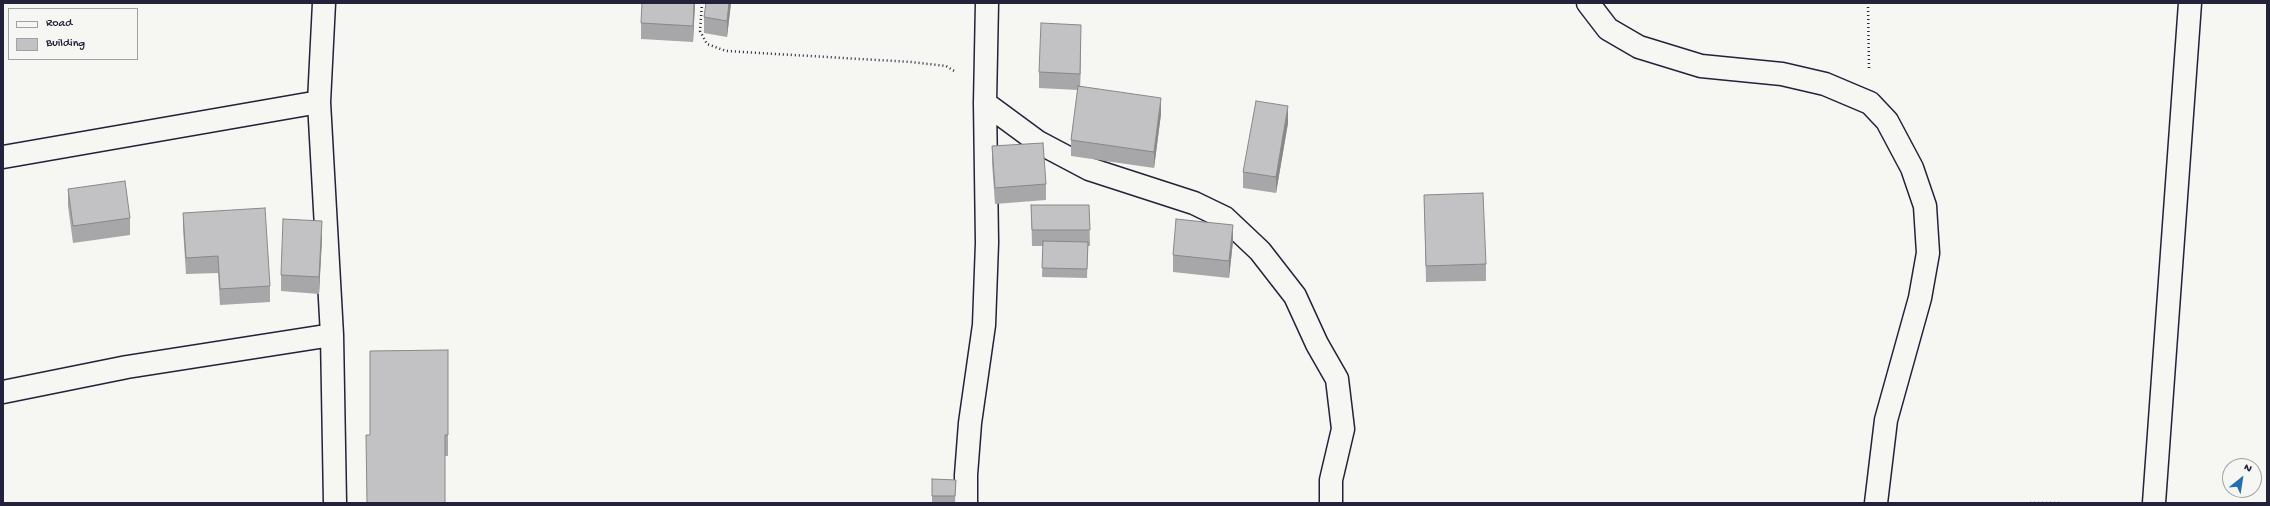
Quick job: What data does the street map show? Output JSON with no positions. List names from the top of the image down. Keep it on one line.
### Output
{"legend":["Road","Building"],"north":"top right"}
